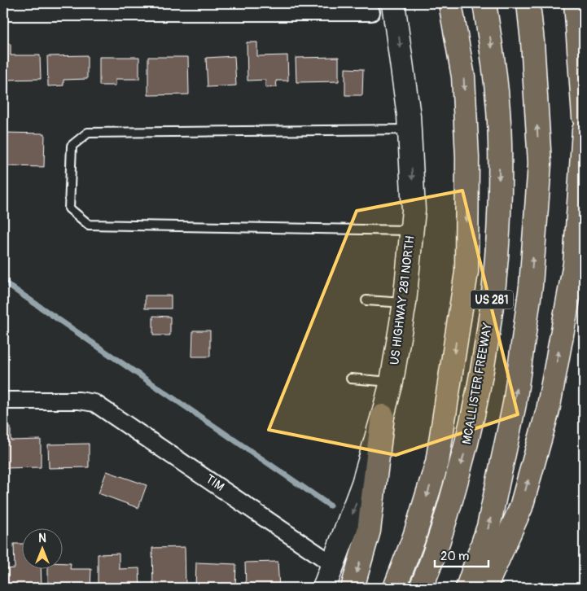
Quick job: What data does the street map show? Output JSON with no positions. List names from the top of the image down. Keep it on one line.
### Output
{"streets":{"highway":["US 281","MCALLISTER FREEWAY"],"main road":["US HIGHWAY 281 NORTH"],"street":["TIM"]},"crossings":[["US HIGHWAY 281 NORTH","TIM"]],"one_way":["US HIGHWAY 281 NORTH"],"scale_bar":"20 m","north":"top"}
